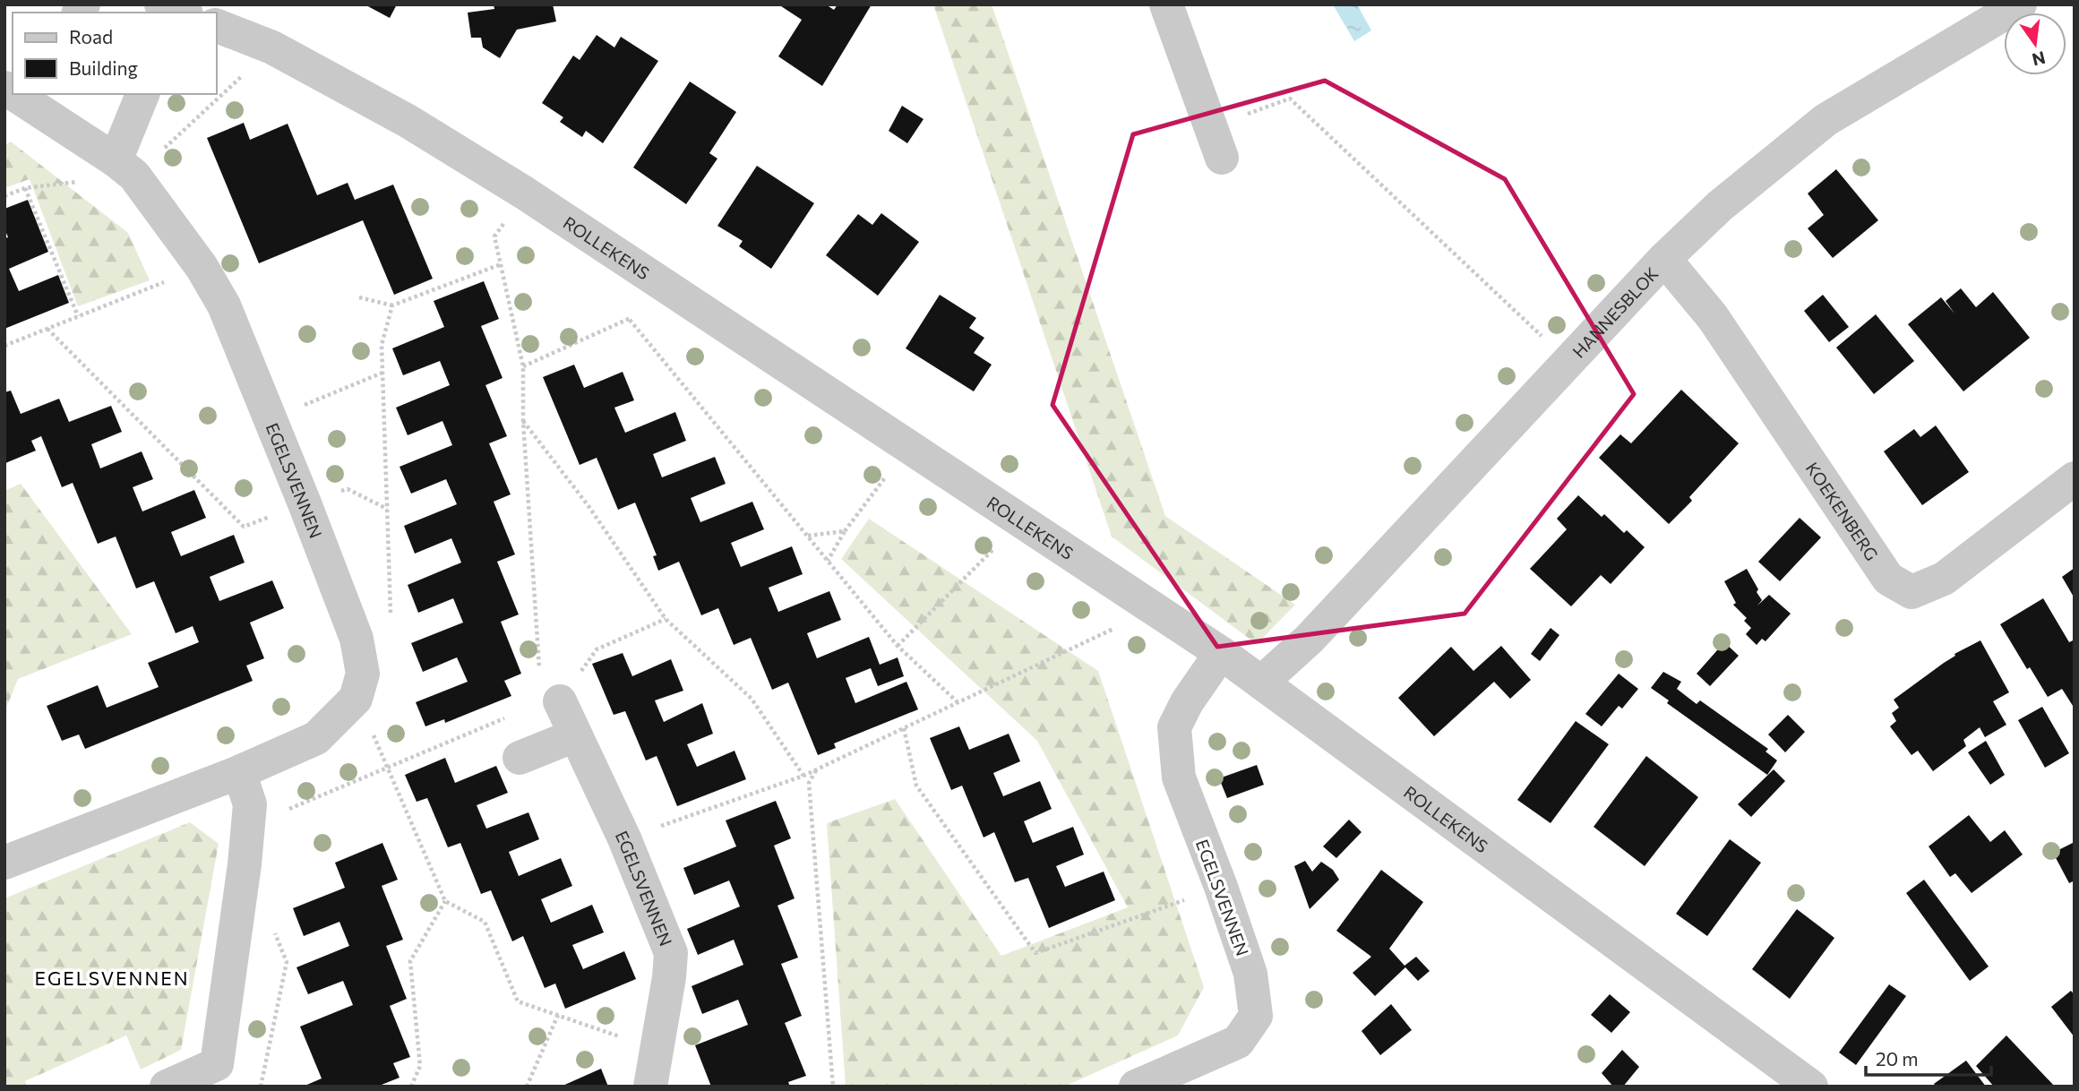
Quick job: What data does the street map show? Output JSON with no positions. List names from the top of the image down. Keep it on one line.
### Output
{"streets":{"street":["ROLLEKENS","HANNESBLOK","EGELSVENNEN","KOEKENBERG"]},"crossings":[["ROLLEKENS","HANNESBLOK"],["ROLLEKENS","EGELSVENNEN"],["HANNESBLOK","KOEKENBERG"]],"districts":["EGELSVENNEN"],"legend":["Road","Building"],"scale_bar":"20 m","north":"bottom"}
